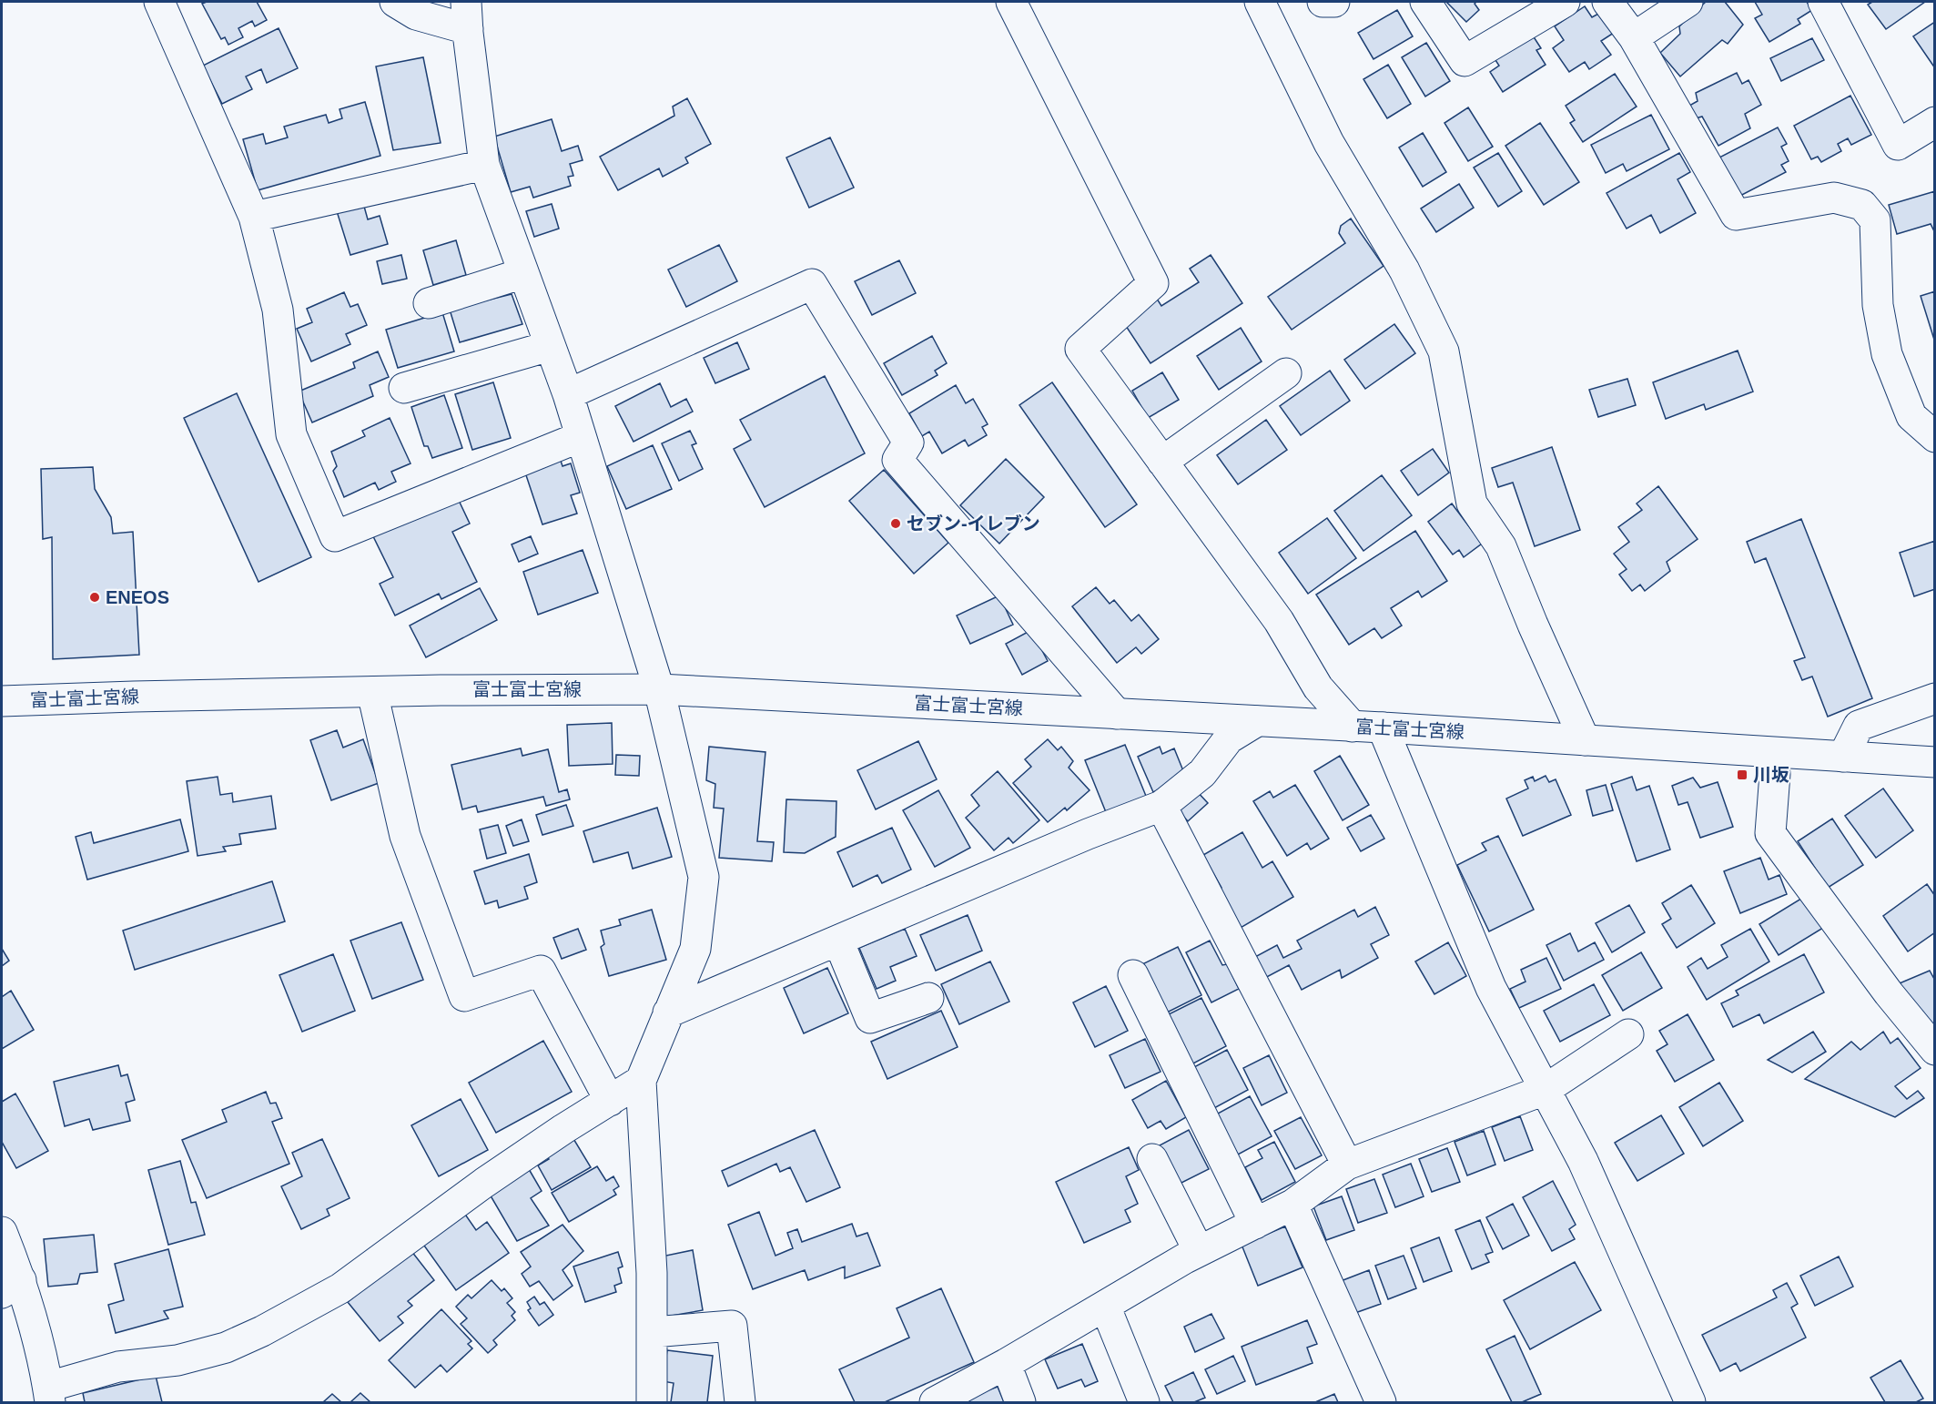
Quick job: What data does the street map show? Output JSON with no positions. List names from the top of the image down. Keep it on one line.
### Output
{"streets":{"street":["富士富士宮線"]},"places":{"other":["セブン-イレブン","ENEOS"],"transit":["川坂"]}}
